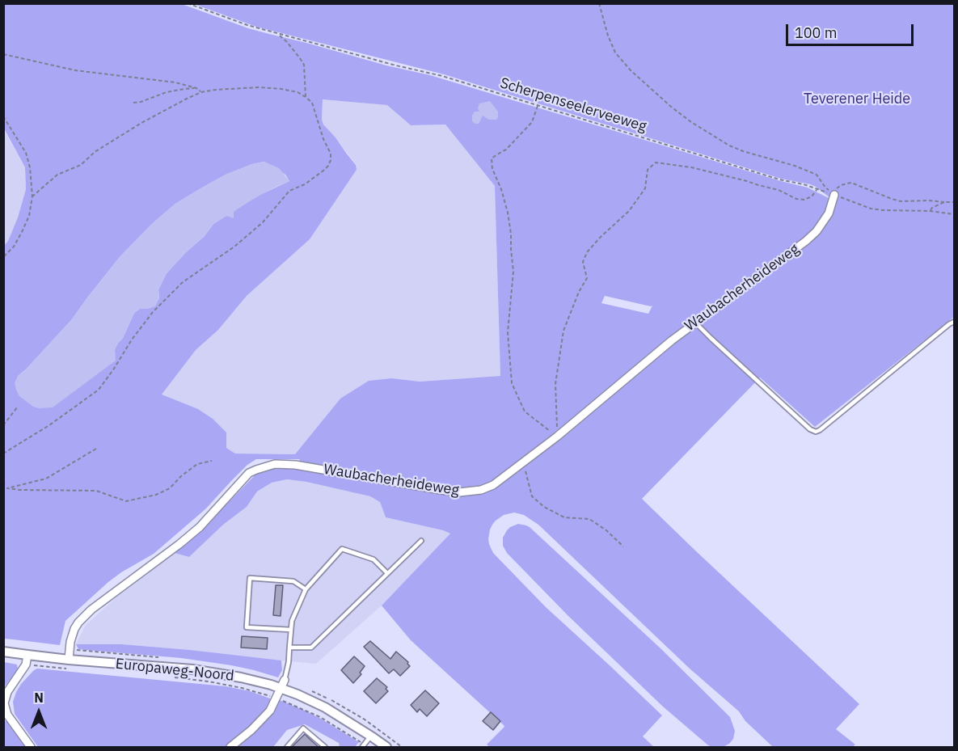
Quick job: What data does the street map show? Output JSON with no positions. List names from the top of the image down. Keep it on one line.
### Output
{"streets":{"street":["Waubacherheideweg","Europaweg-Noord"],"path":["Scherpenseelerveeweg"]},"crossings":[["Scherpenseelerveeweg","Waubacherheideweg"],["Waubacherheideweg","Europaweg-Noord"]],"parks":["Teverener Heide"],"scale_bar":"100 m","north":"top"}
